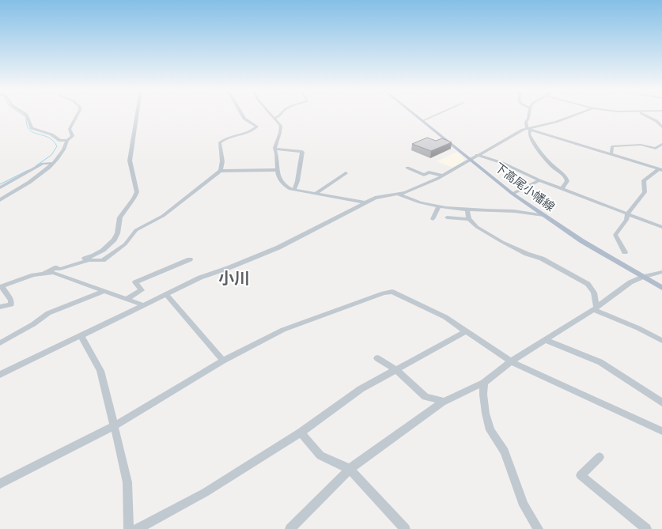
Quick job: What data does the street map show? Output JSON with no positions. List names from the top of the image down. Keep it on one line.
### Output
{"streets":{"main road":["下高尾小幡線"]},"districts":["小川"]}
